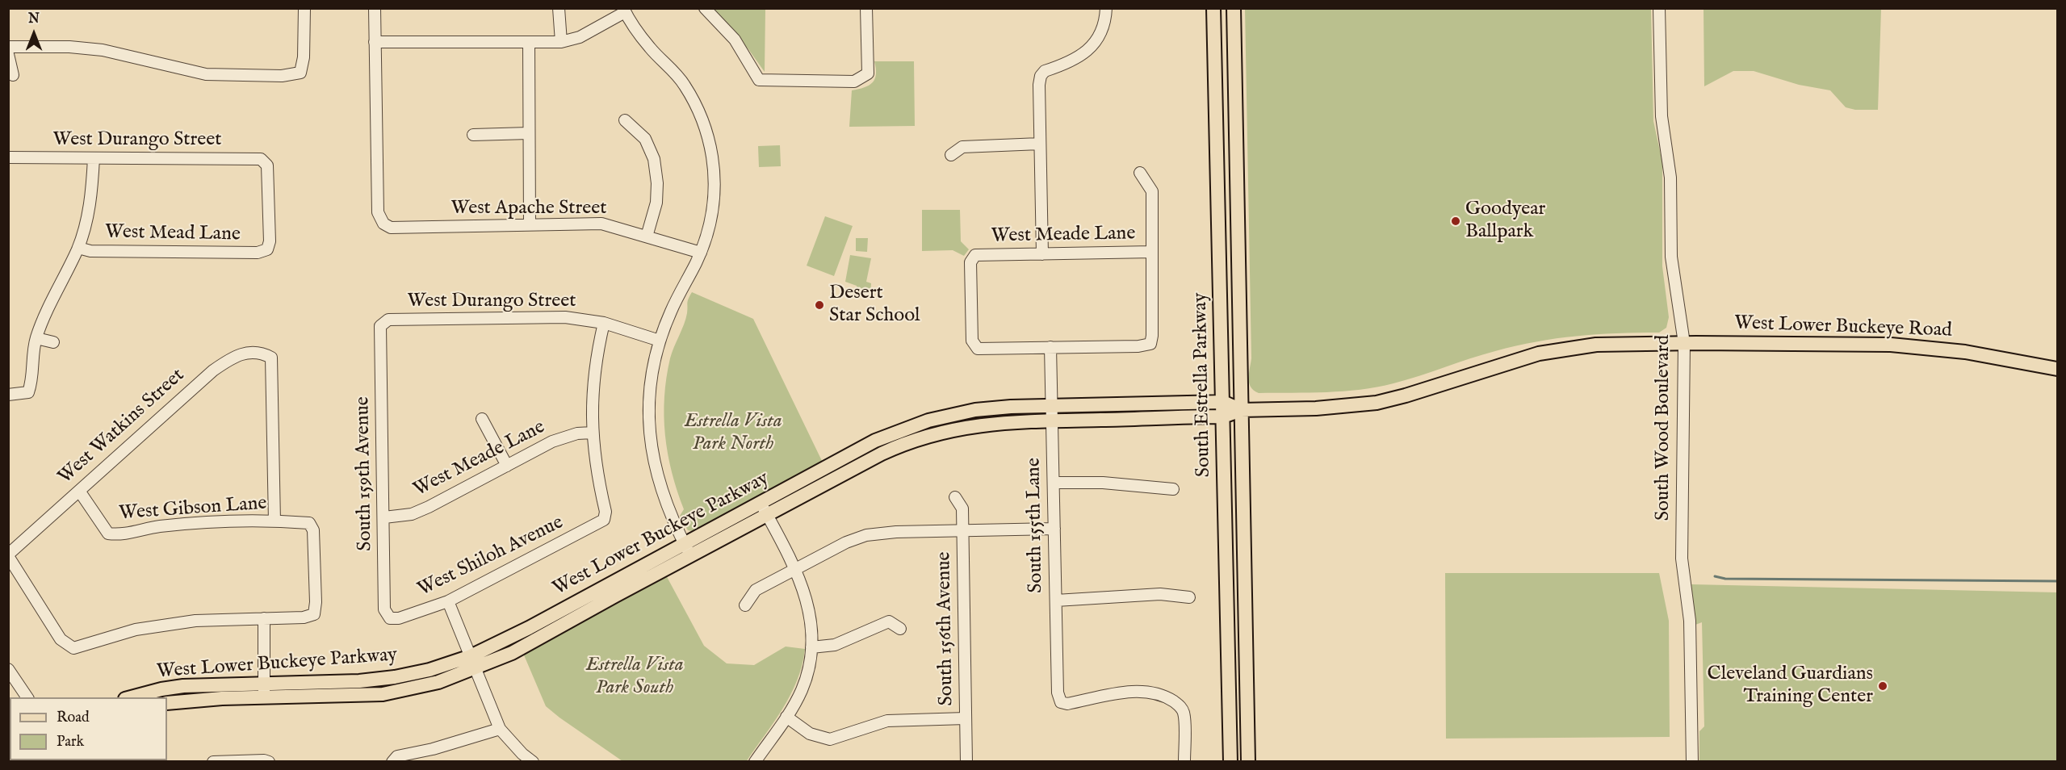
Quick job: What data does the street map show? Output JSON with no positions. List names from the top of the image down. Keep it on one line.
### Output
{"streets":{"main road":["West Lower Buckeye Road","South Estrella Parkway","West Lower Buckeye Parkway"],"street":["West Durango Street","West Apache Street","West Mead Lane","West Meade Lane","West Watkins Street","South Wood Boulevard","South 159th Avenue","West Gibson Lane","South 155th Lane","West Shiloh Avenue","South 156th Avenue"]},"crossings":[["West Durango Street","West Mead Lane"],["West Durango Street","South 159th Avenue"],["West Meade Lane","South 159th Avenue"],["West Meade Lane","South 155th Lane"],["West Meade Lane","West Shiloh Avenue"],["West Lower Buckeye Road","South Wood Boulevard"],["West Lower Buckeye Road","West Lower Buckeye Parkway"],["South Estrella Parkway","West Lower Buckeye Parkway"],["West Watkins Street","West Gibson Lane"],["South Wood Boulevard","West Lower Buckeye Parkway"],["South 159th Avenue","West Shiloh Avenue"],["South 155th Lane","West Lower Buckeye Parkway"]],"parks":["Estrella Vista Park North","Estrella Vista Park South"],"places":["Goodyear Ballpark","Desert Star School","Cleveland Guardians Training Center"],"legend":["Road","Park"],"north":"top"}
